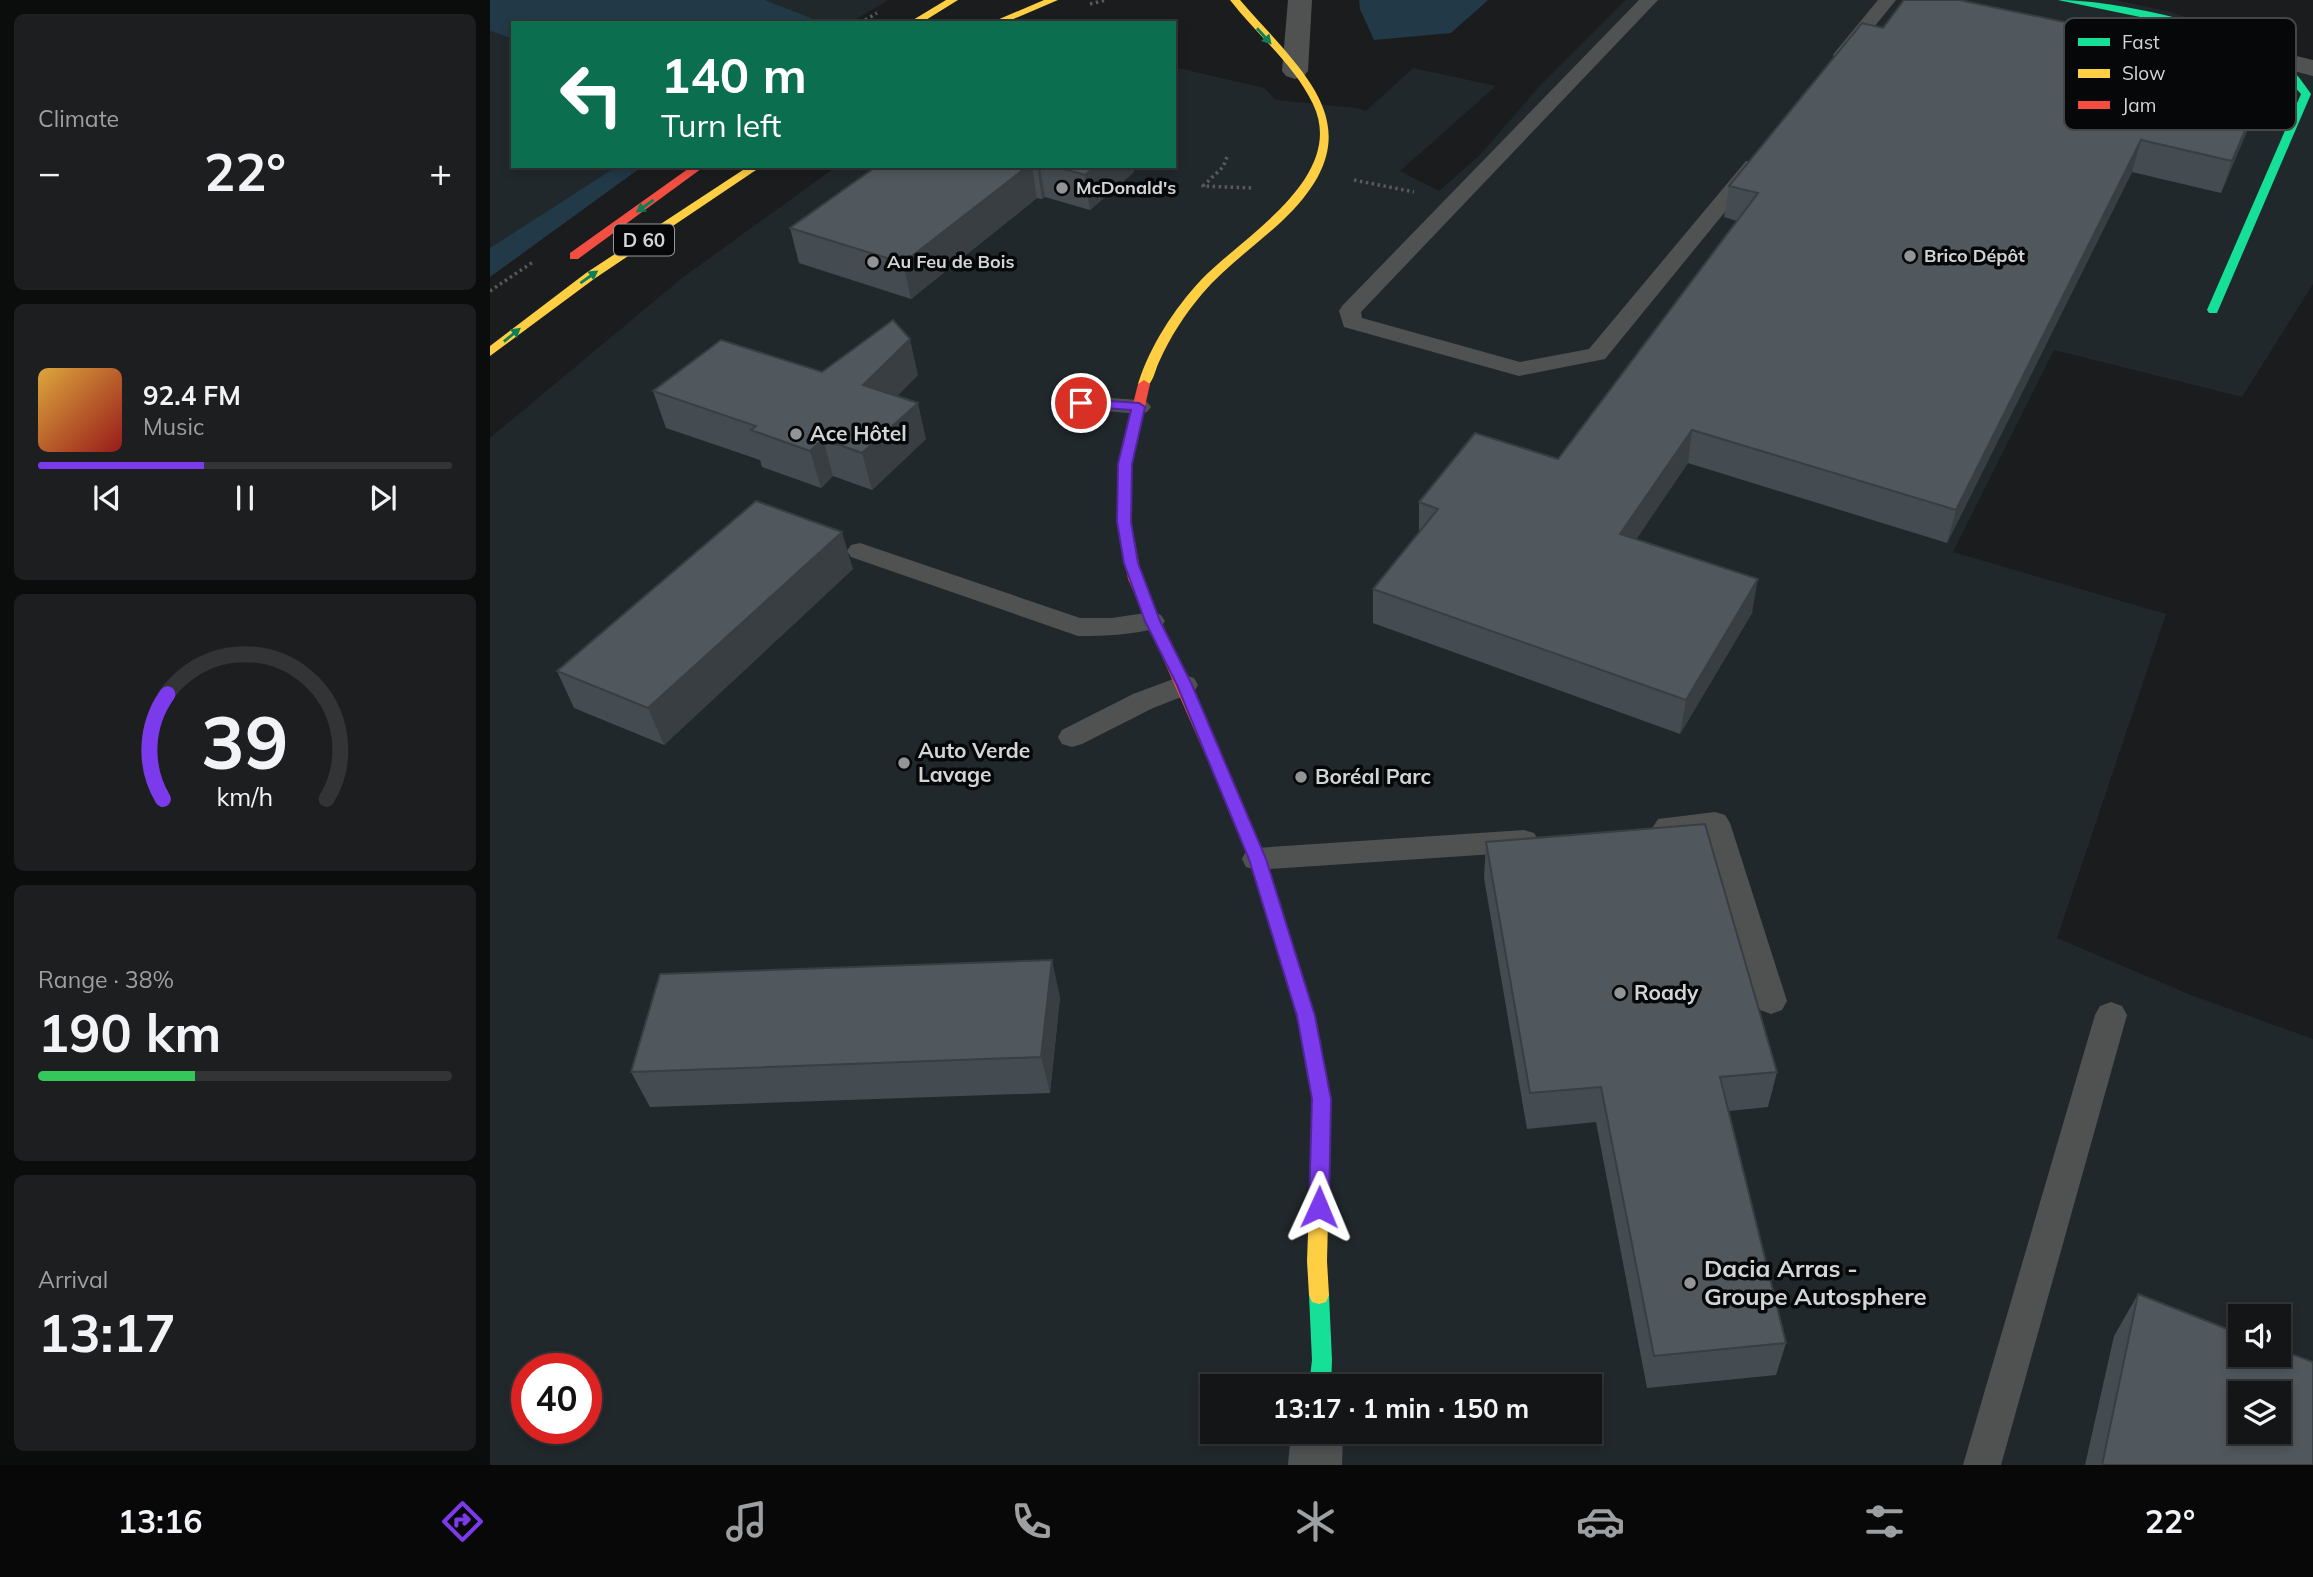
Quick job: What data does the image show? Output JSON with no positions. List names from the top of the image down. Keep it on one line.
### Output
{"streets":{"street":["D 60"]},"places":["McDonald's","Brico Dépôt","Au Feu de Bois","Ace Hôtel","Auto Verde Lavage","Boréal Parc","Roady","Dacia Arras - Groupe Autosphere"],"legend":["Fast","Slow","Jam"],"page":{"tile":["Climate",["Range · 38%","190 km"],["Arrival","13:17"]],"turn":["140 m","Turn left"],"heat":["−","22°","+"],"song":["92.4 FM","Music"],"limit":"40","trip":"13:17 · 1 min · 150 m","tabs":["13:16","22°"],"gauge":["39","km/h"]}}
